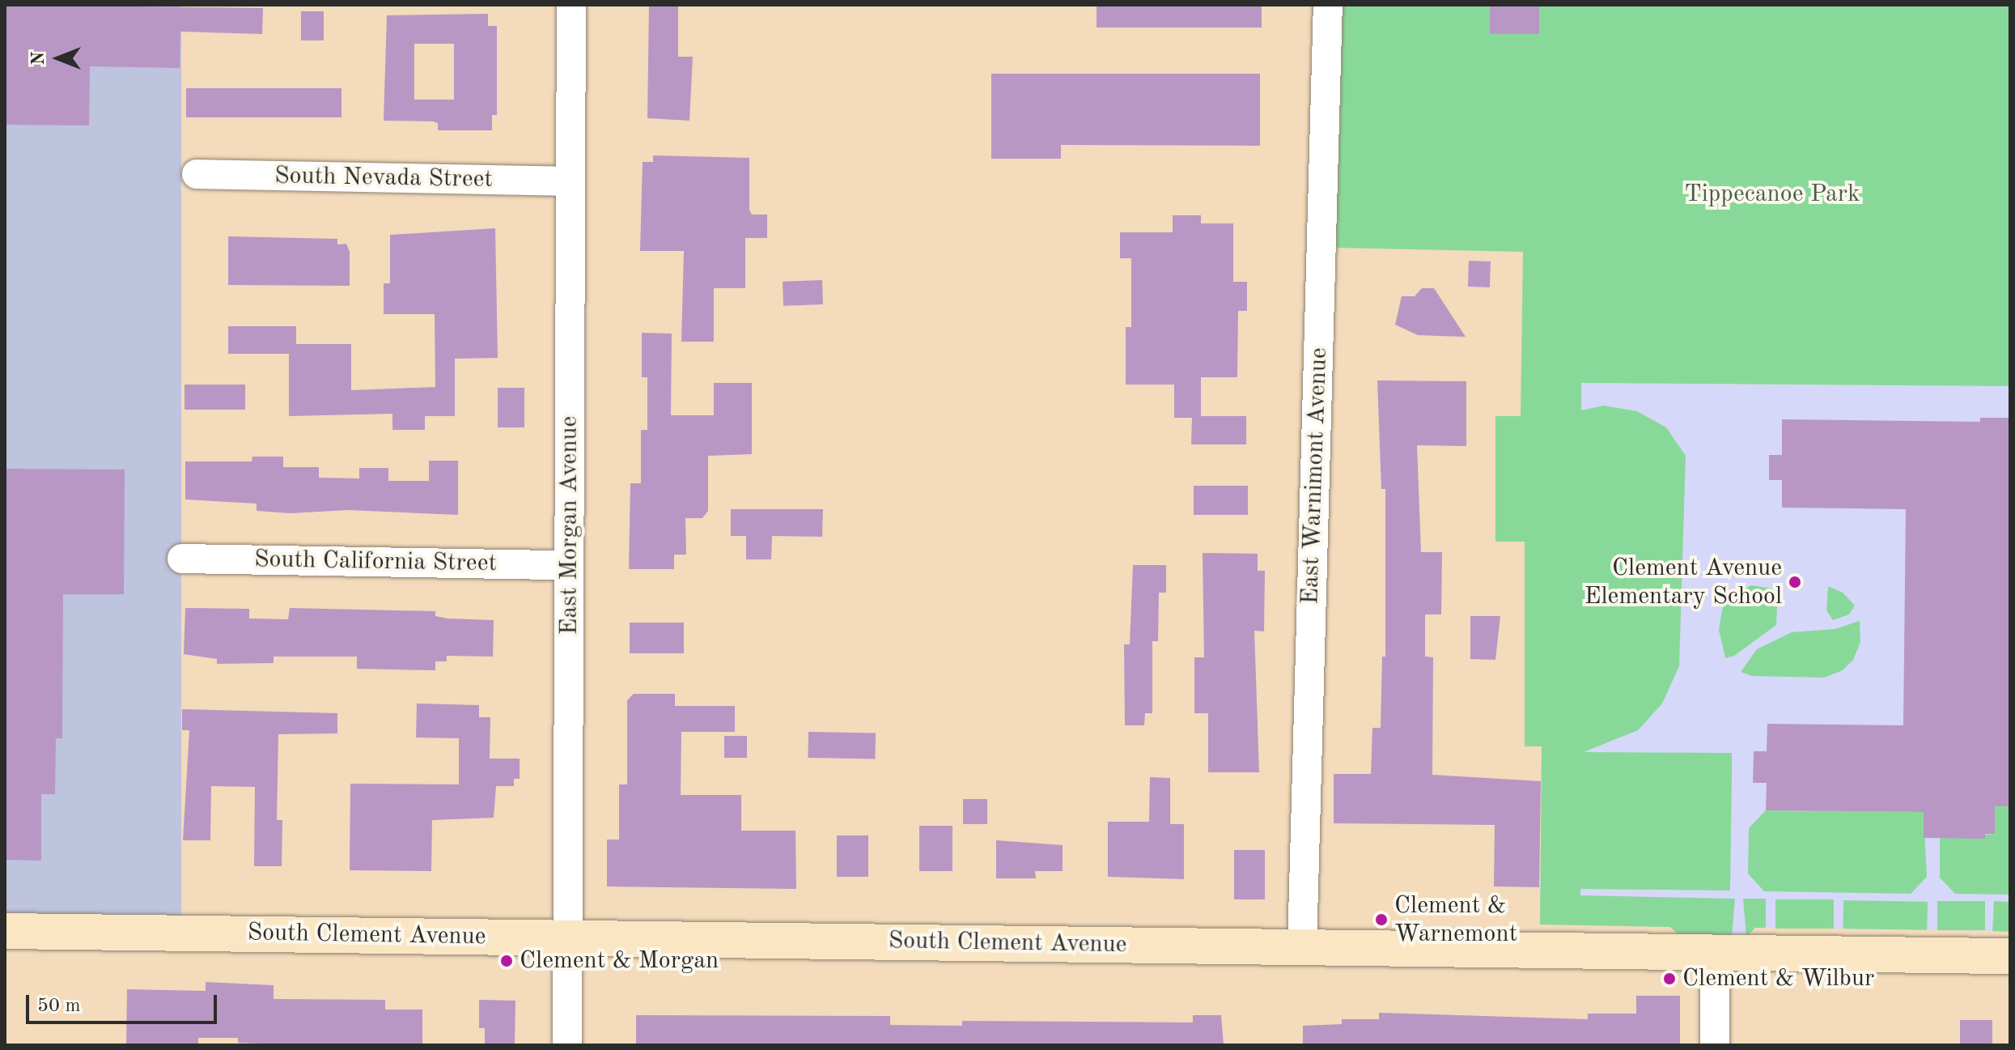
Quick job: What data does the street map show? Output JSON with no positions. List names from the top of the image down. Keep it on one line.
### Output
{"streets":{"street":["South Nevada Street","East Warnimont Avenue","East Morgan Avenue","South California Street","South Clement Avenue"]},"crossings":[["South Nevada Street","East Morgan Avenue"],["East Warnimont Avenue","South Clement Avenue"],["East Morgan Avenue","South California Street"],["East Morgan Avenue","South Clement Avenue"]],"parks":["Tippecanoe Park"],"places":["Clement Avenue Elementary School","Clement & Warnemont","Clement & Morgan","Clement & Wilbur"],"scale_bar":"50 m","north":"left"}
